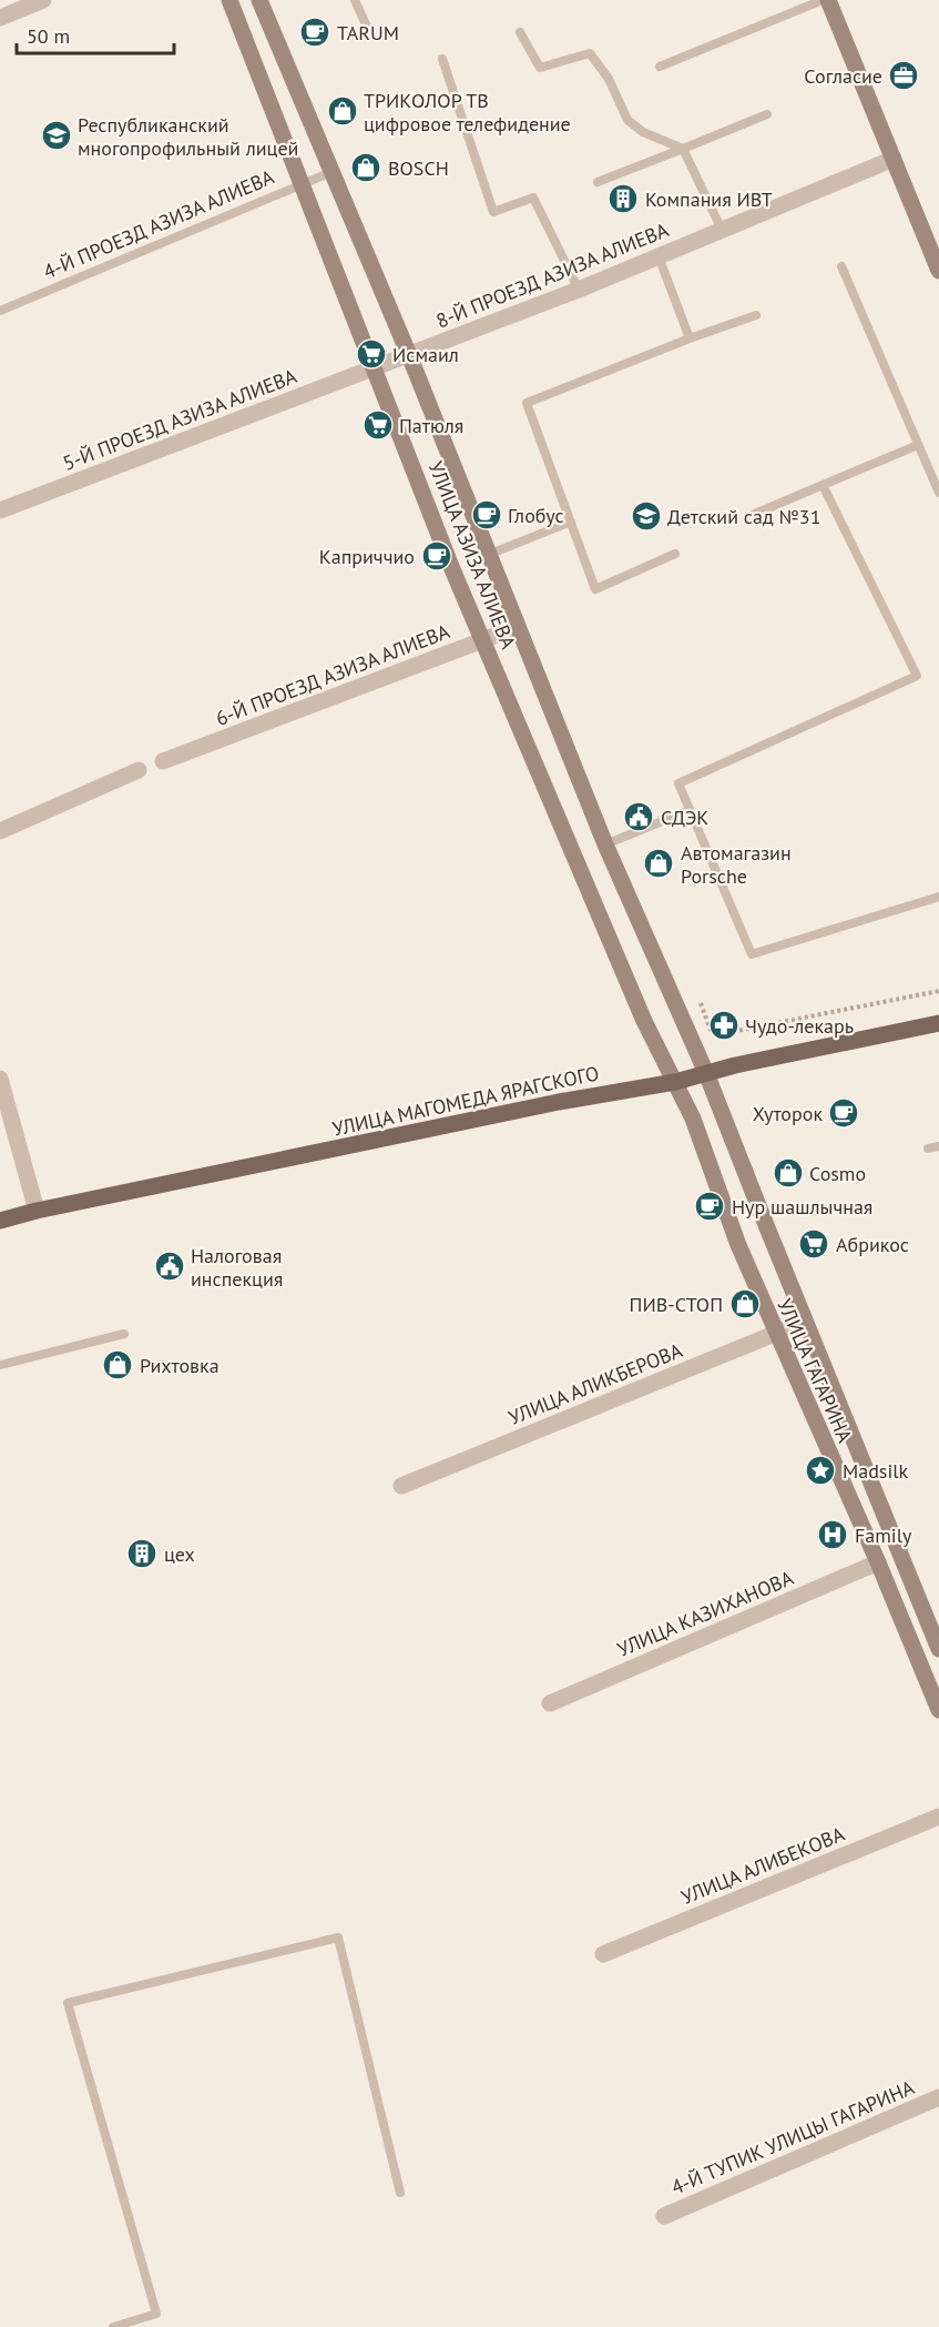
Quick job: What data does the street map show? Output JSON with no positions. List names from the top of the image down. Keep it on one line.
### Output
{"streets":{"main road":["УЛИЦА АЗИЗА АЛИЕВА","УЛИЦА МАГОМЕДА ЯРАГСКОГО","УЛИЦА ГАГАРИНА"],"street":["8-Й ПРОЕЗД АЗИЗА АЛИЕВА","5-Й ПРОЕЗД АЗИЗА АЛИЕВА","6-Й ПРОЕЗД АЗИЗА АЛИЕВА","УЛИЦА АЛИКБЕРОВА","УЛИЦА КАЗИХАНОВА","УЛИЦА АЛИБЕКОВА","4-Й ТУПИК УЛИЦЫ ГАГАРИНА"],"lane":["4-Й ПРОЕЗД АЗИЗА АЛИЕВА"]},"crossings":[["4-Й ПРОЕЗД АЗИЗА АЛИЕВА","УЛИЦА АЗИЗА АЛИЕВА"],["8-Й ПРОЕЗД АЗИЗА АЛИЕВА","5-Й ПРОЕЗД АЗИЗА АЛИЕВА"],["8-Й ПРОЕЗД АЗИЗА АЛИЕВА","УЛИЦА АЗИЗА АЛИЕВА"],["5-Й ПРОЕЗД АЗИЗА АЛИЕВА","УЛИЦА АЗИЗА АЛИЕВА"],["УЛИЦА АЗИЗА АЛИЕВА","6-Й ПРОЕЗД АЗИЗА АЛИЕВА"],["УЛИЦА АЗИЗА АЛИЕВА","УЛИЦА МАГОМЕДА ЯРАГСКОГО"],["УЛИЦА АЗИЗА АЛИЕВА","УЛИЦА ГАГАРИНА"],["УЛИЦА МАГОМЕДА ЯРАГСКОГО","УЛИЦА ГАГАРИНА"],["УЛИЦА ГАГАРИНА","УЛИЦА АЛИКБЕРОВА"],["УЛИЦА ГАГАРИНА","УЛИЦА КАЗИХАНОВА"]],"places":{"cafe":["TARUM","Глобус","Каприччио","Хуторок","Нур шашлычная"],"office":["Согласие"],"shop":["ТРИКОЛОР ТВ цифровое телефидение","BOSCH","Автомагазин Porsche","Cosmo","ПИВ-СТОП","Рихтовка"],"school or university":["Республиканский многопрофильный лицей","Детский сад №31"],"building":["Компания ИВТ","цех"],"supermarket":["Исмаил","Патюля","Абрикос"],"public building":["СДЭК","Налоговая инспекция"],"pharmacy":["Чудо-лекарь"],"place":["Madsilk"],"hospital":["Family"]},"scale_bar":"50 m"}
